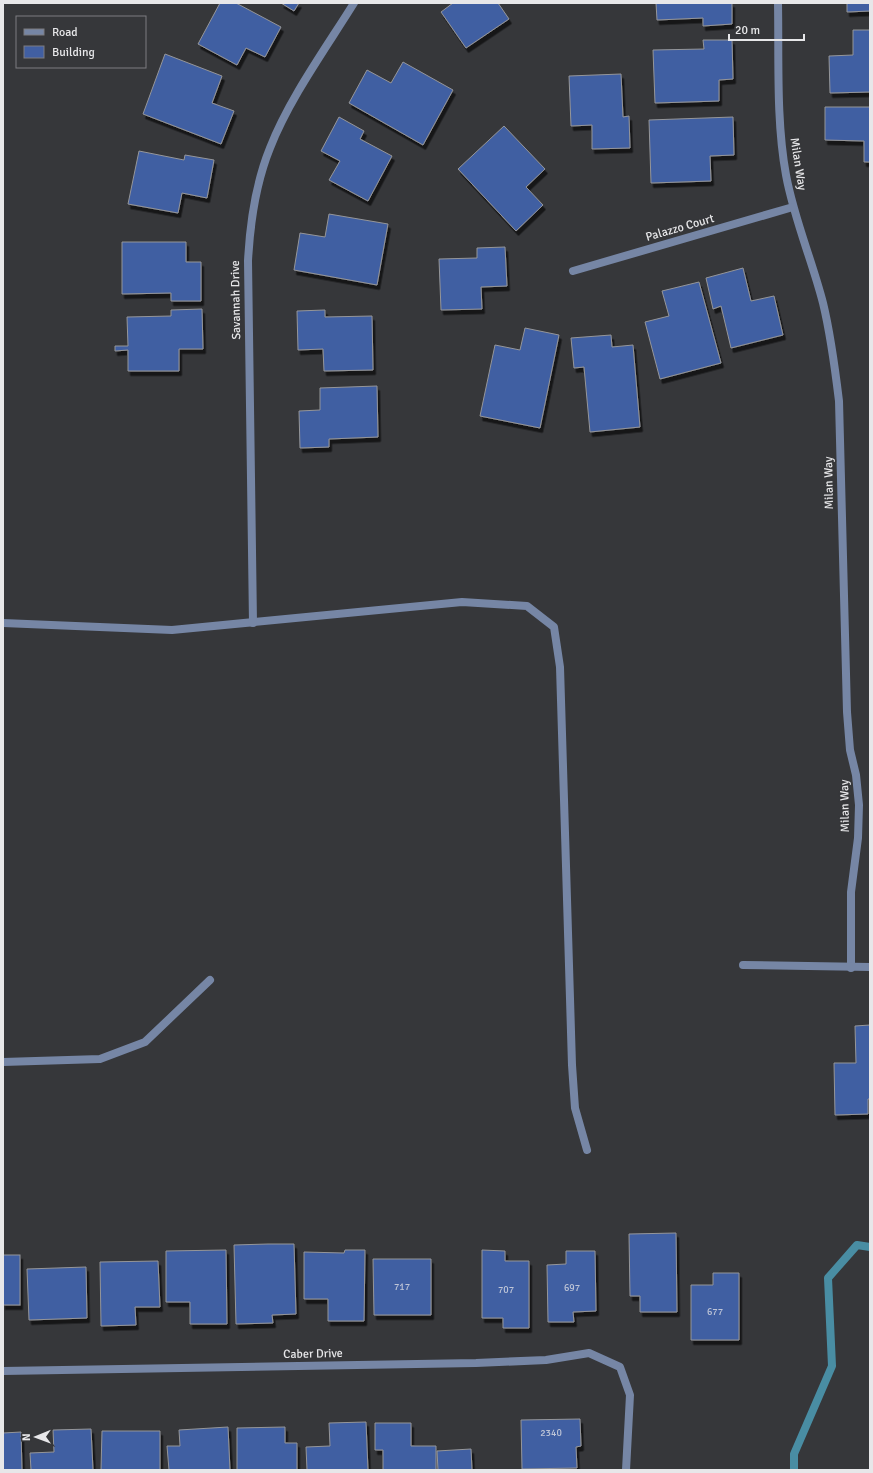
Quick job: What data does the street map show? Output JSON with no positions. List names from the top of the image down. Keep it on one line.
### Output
{"streets":{"street":["Milan Way","Palazzo Court","Savannah Drive","Caber Drive"]},"crossings":[["Milan Way","Palazzo Court"]],"house_numbers":["717","697","707","677","2340"],"legend":["Road","Building"],"scale_bar":"20 m","north":"left"}
